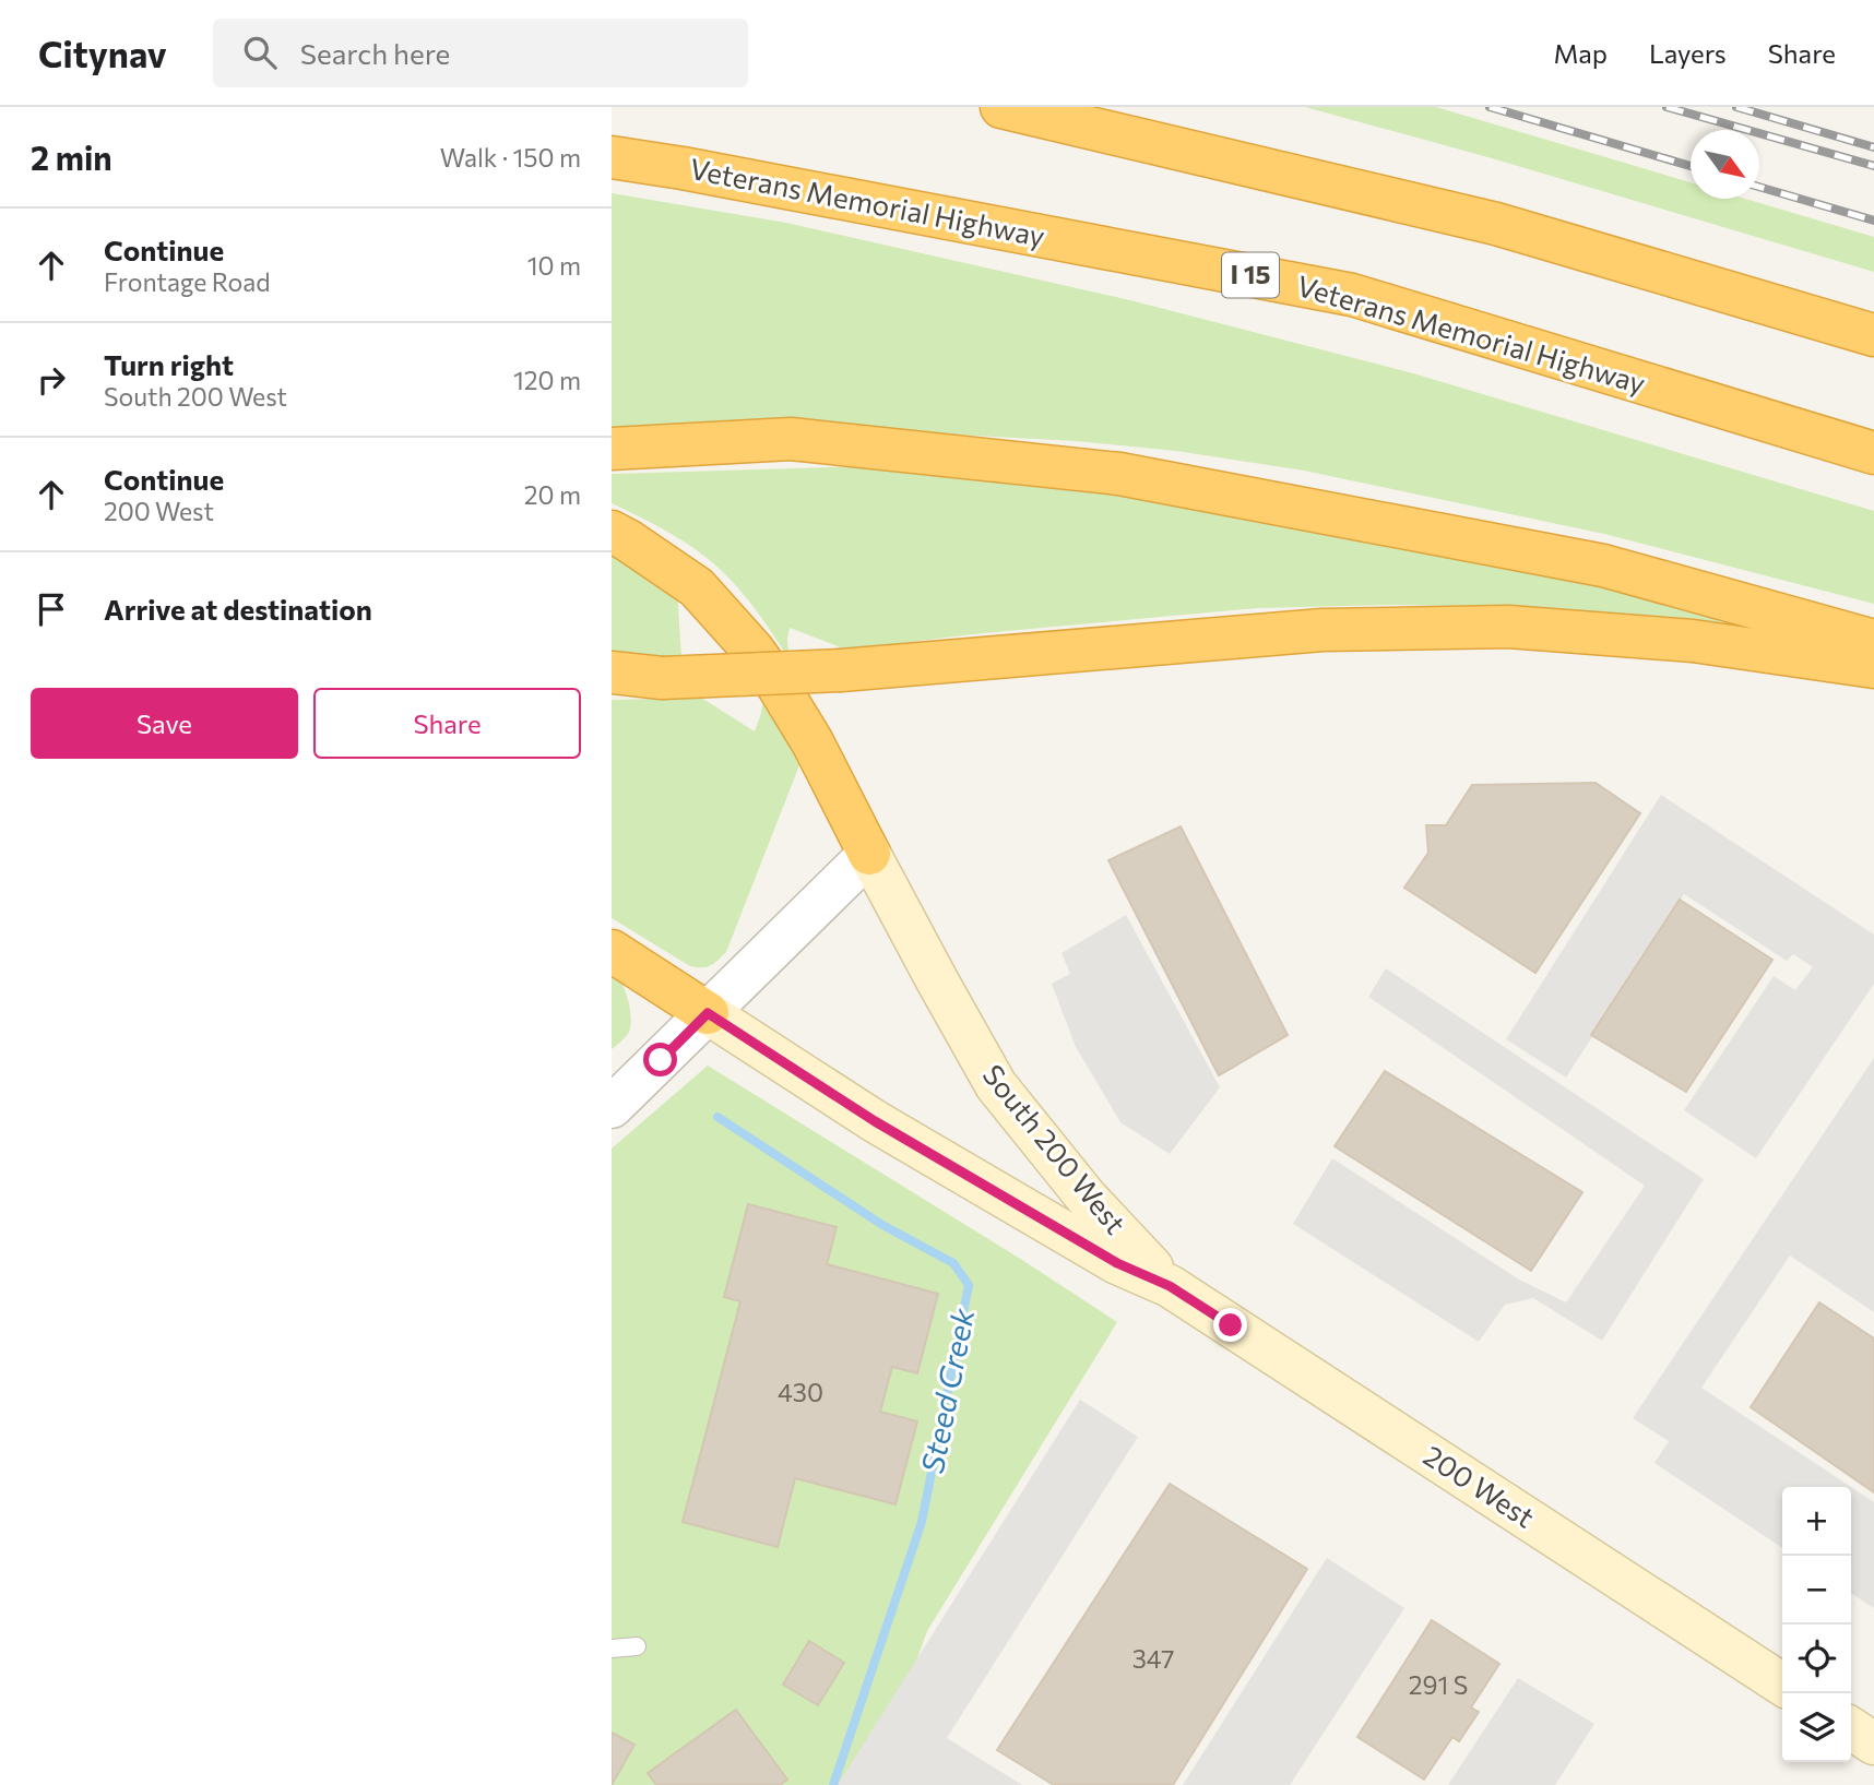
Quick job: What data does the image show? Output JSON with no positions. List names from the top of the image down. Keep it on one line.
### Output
{"streets":{"highway":["Veterans Memorial Highway","I 15"],"main road":["South 200 West","200 West"]},"crossings":[["South 200 West","200 West"]],"water":["Steed Creek"],"house_numbers":["430","347","291 S"],"north":"bottom right","page":{"header":"Citynav","search":"Search here","nav":["Map","Layers","Share"],"heading":["2 min","Walk · 150 m"],"list":[["Continue","Frontage Road","10 m"],["Turn right","South 200 West","120 m"],["Continue","200 West","20 m"],"Arrive at destination"],"buttons":["Save","Share"],"map_buttons":["+","−"]}}
